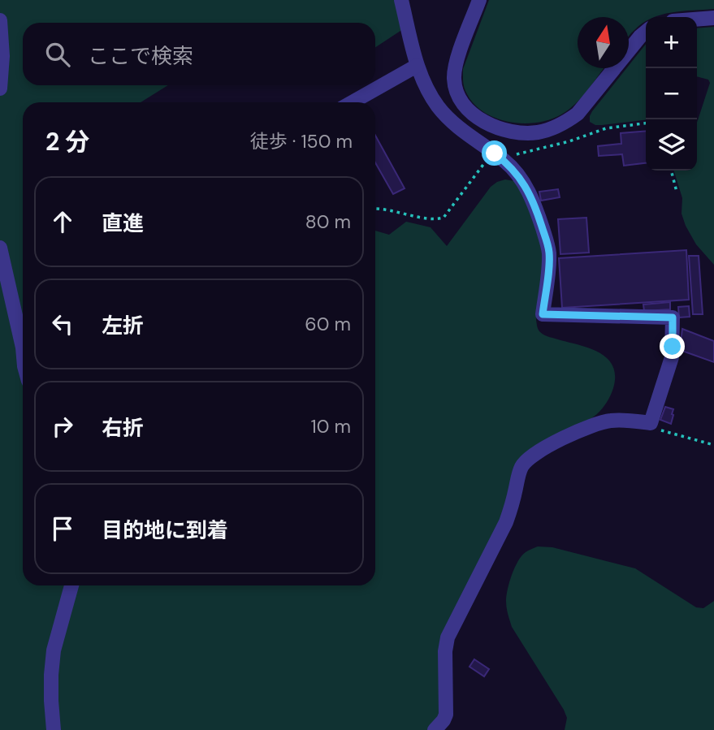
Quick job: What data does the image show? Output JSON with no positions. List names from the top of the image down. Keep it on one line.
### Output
{"north":"top","page":{"map_buttons":["+","−"],"search":"ここで検索","heading":["2 分","徒歩 · 150 m"],"list":[["直進","80 m"],["左折","60 m"],["右折","10 m"],"目的地に到着"]}}
